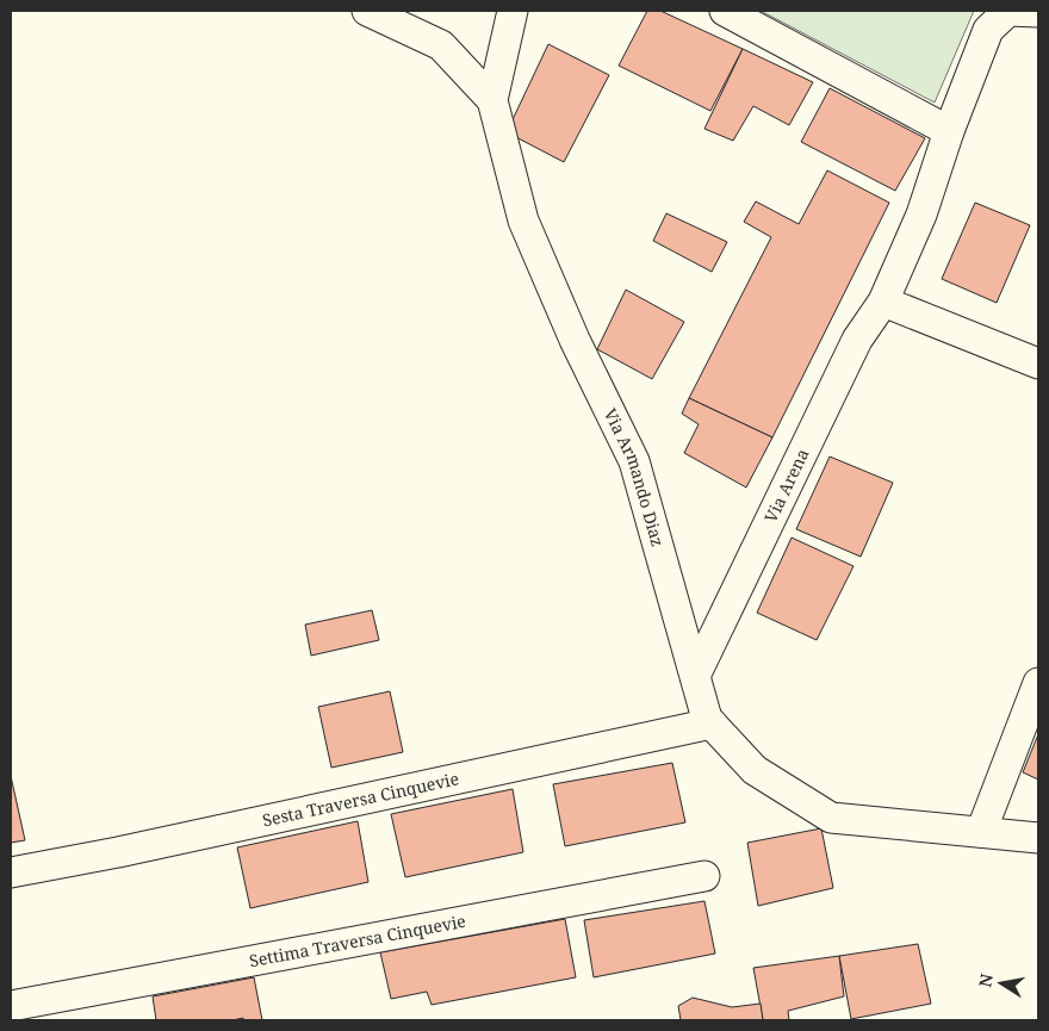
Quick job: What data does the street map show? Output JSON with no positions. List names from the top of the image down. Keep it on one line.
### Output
{"streets":{"street":["Via Armando Diaz","Via Arena","Sesta Traversa Cinquevie","Settima Traversa Cinquevie"]},"crossings":[["Via Armando Diaz","Via Arena"],["Via Armando Diaz","Sesta Traversa Cinquevie"]],"north":"left"}
